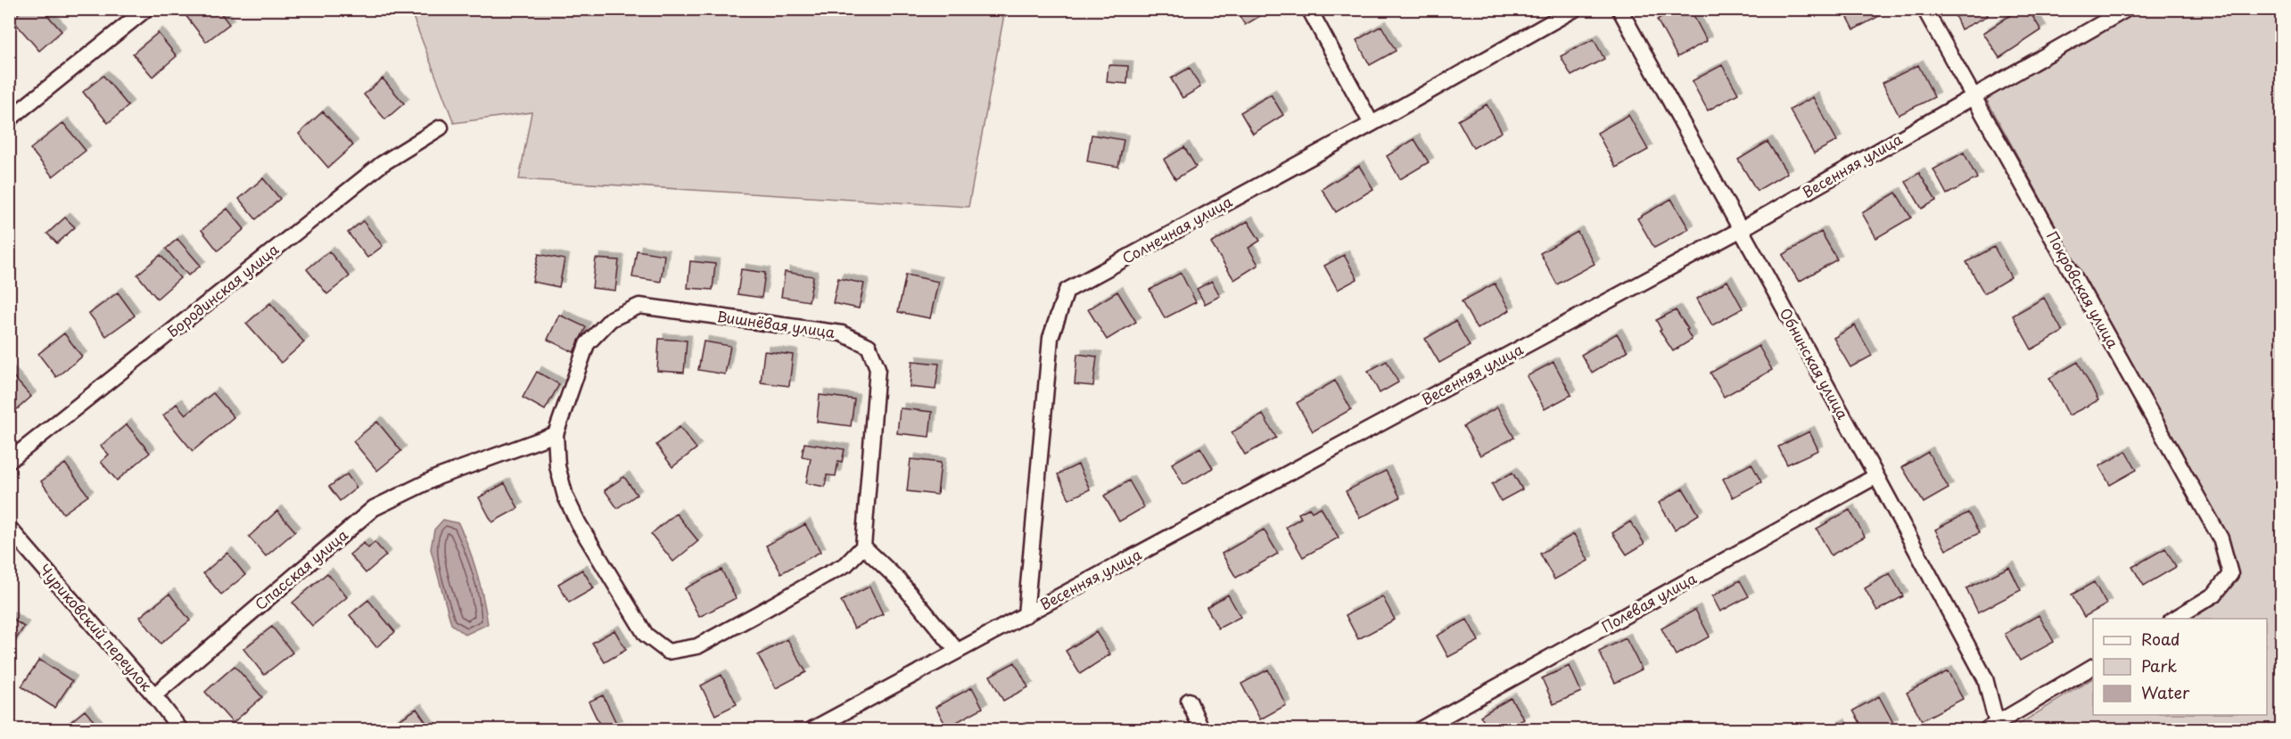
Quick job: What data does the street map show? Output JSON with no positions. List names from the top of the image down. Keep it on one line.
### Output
{"streets":{"street":["Весенняя улица","Солнечная улица","Покровская улица","Бородинская улица","Вишнёвая улица","Обнинская улица","Спасская улица","Полевая улица","Чуриковский переулок"]},"crossings":[["Весенняя улица","Солнечная улица"],["Весенняя улица","Покровская улица"],["Весенняя улица","Обнинская улица"],["Вишнёвая улица","Спасская улица"],["Обнинская улица","Полевая улица"],["Спасская улица","Чуриковский переулок"]],"legend":["Road","Park","Water"]}
